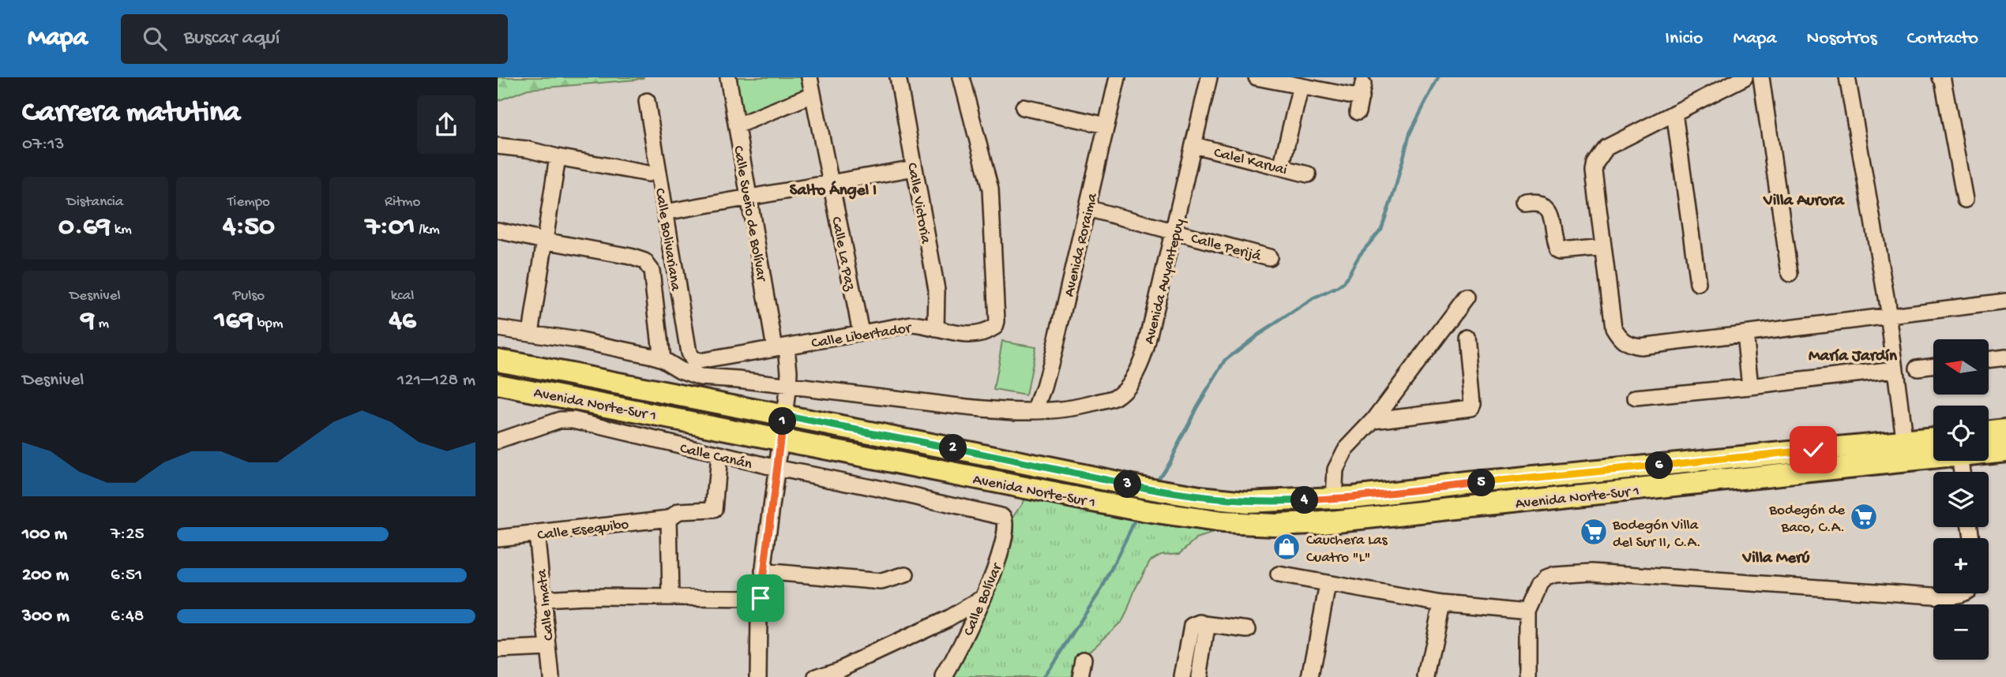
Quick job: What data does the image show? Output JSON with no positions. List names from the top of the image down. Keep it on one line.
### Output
{"streets":{"main road":["Avenida Norte-Sur 1"],"street":["Calel Karuai","Calle Victoria","Calle Sueño de Bolívar","Calle Bolivariana","Avenida Roraima","Calle Perijá","Calle La Paz","Avenida Auyantepuy","Calle Libertador","Calle Canán","Calle Esequibo","Calle Bolívar","Calle Imata"]},"crossings":[["Calel Karuai","Avenida Auyantepuy"],["Calle Victoria","Calle Libertador"],["Calle Sueño de Bolívar","Avenida Auyantepuy"],["Calle Sueño de Bolívar","Calle Libertador"],["Calle Sueño de Bolívar","Avenida Norte-Sur 1"],["Calle Sueño de Bolívar","Calle Canán"],["Calle Bolivariana","Calle Libertador"],["Avenida Roraima","Calle Perijá"],["Avenida Roraima","Avenida Auyantepuy"],["Calle Perijá","Avenida Auyantepuy"],["Calle La Paz","Calle Libertador"],["Calle Canán","Calle Esequibo"],["Calle Canán","Calle Bolívar"],["Calle Esequibo","Calle Imata"]],"districts":["Salto Ángel I","Villa Aurora","María Jardín","Villa Merú"],"places":{"supermarket":["Bodegón de Baco, C.A.","Bodegón Villa del Sur II, C.A."],"shop":["Cauchera Las Cuatro \"L\""]},"north":"left","page":{"header":"Mapa","search":"Buscar aquí","nav":["Inicio","Mapa","Nosotros","Contacto"],"heading":["Carrera matutina","07:13"],"stats":[["Distancia","0.69 km"],["Tiempo","4:50"],["Ritmo","7:01 /km"],["Desnivel","9 m"],["Pulso","169 bpm"],["kcal","46"]],"map_buttons":["+","−"],"chart":["Desnivel","121–128 m"],"pins":["1","2","6","5","3","4"],"list":[{"name":"100 m","note":"7:25"},{"name":"200 m","note":"6:51"},{"name":"300 m","note":"6:48"}]}}
